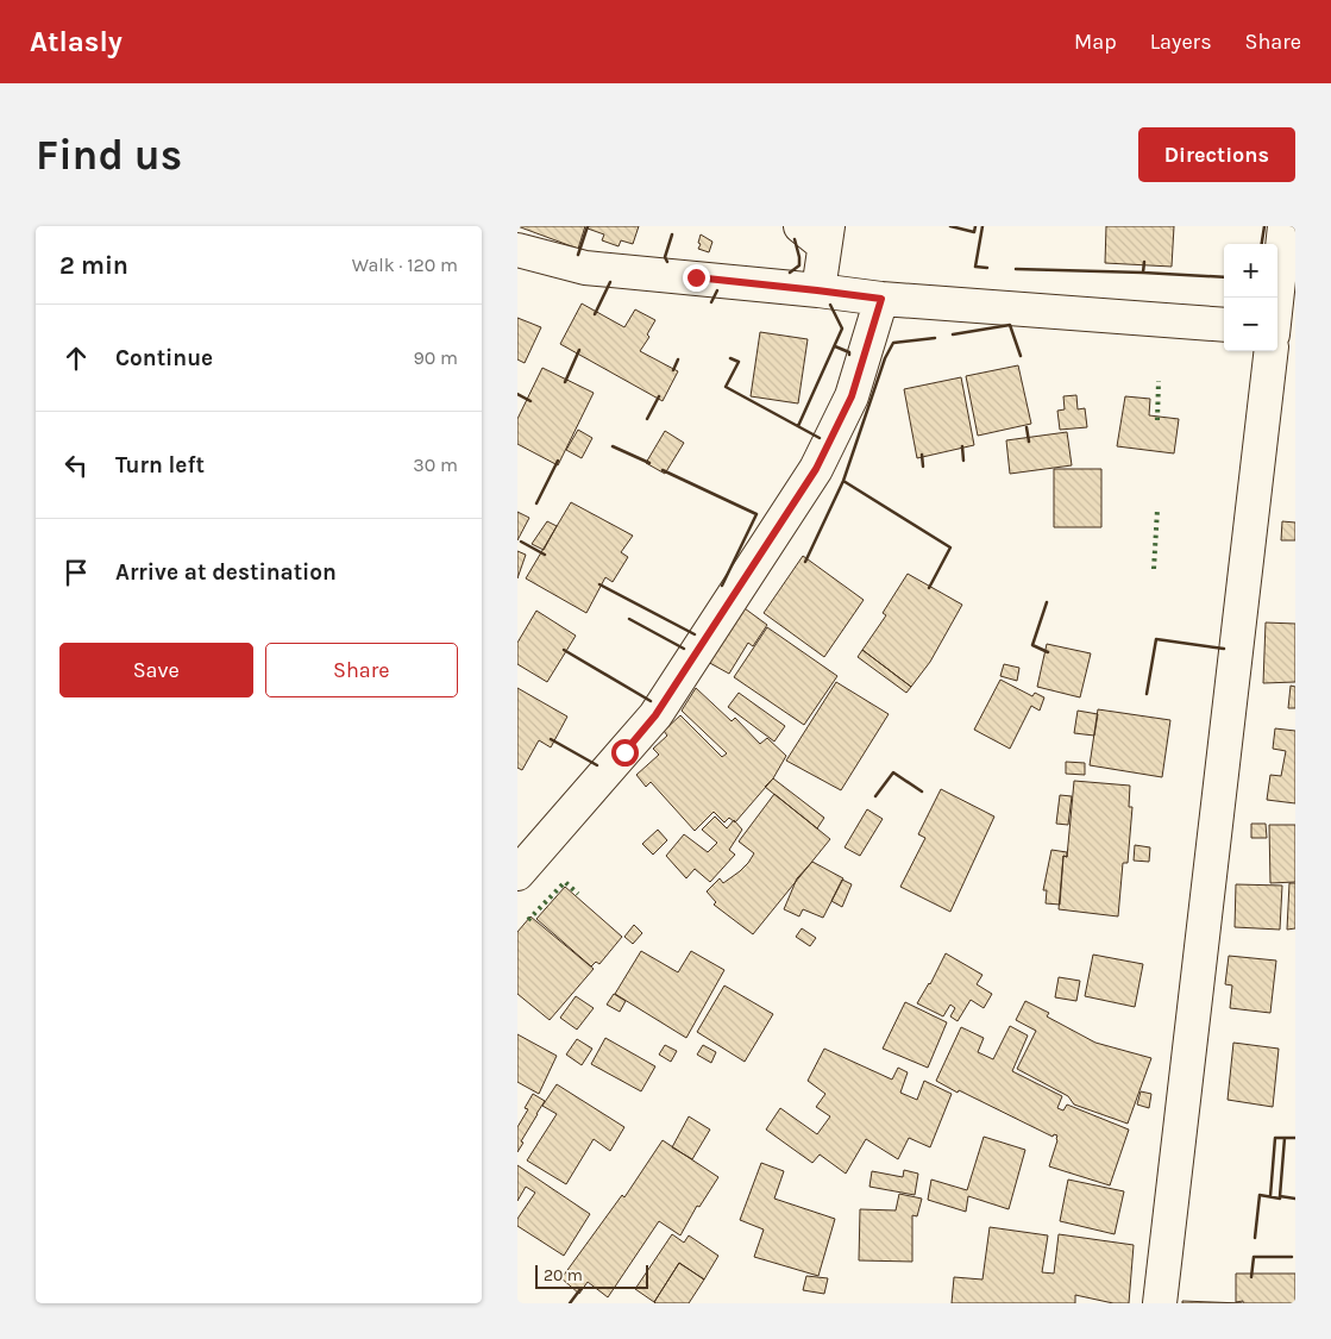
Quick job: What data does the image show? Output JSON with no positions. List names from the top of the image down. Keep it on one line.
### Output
{"scale_bar":"20 m","page":{"header":"Atlasly","nav":["Map","Layers","Share"],"buttons":["Directions",["Save","Share"]],"title":"Find us","heading":["2 min","Walk · 120 m"],"map_buttons":["+","−"],"list":[["Continue","90 m"],["Turn left","30 m"],"Arrive at destination"],"scale":"20 m"}}
